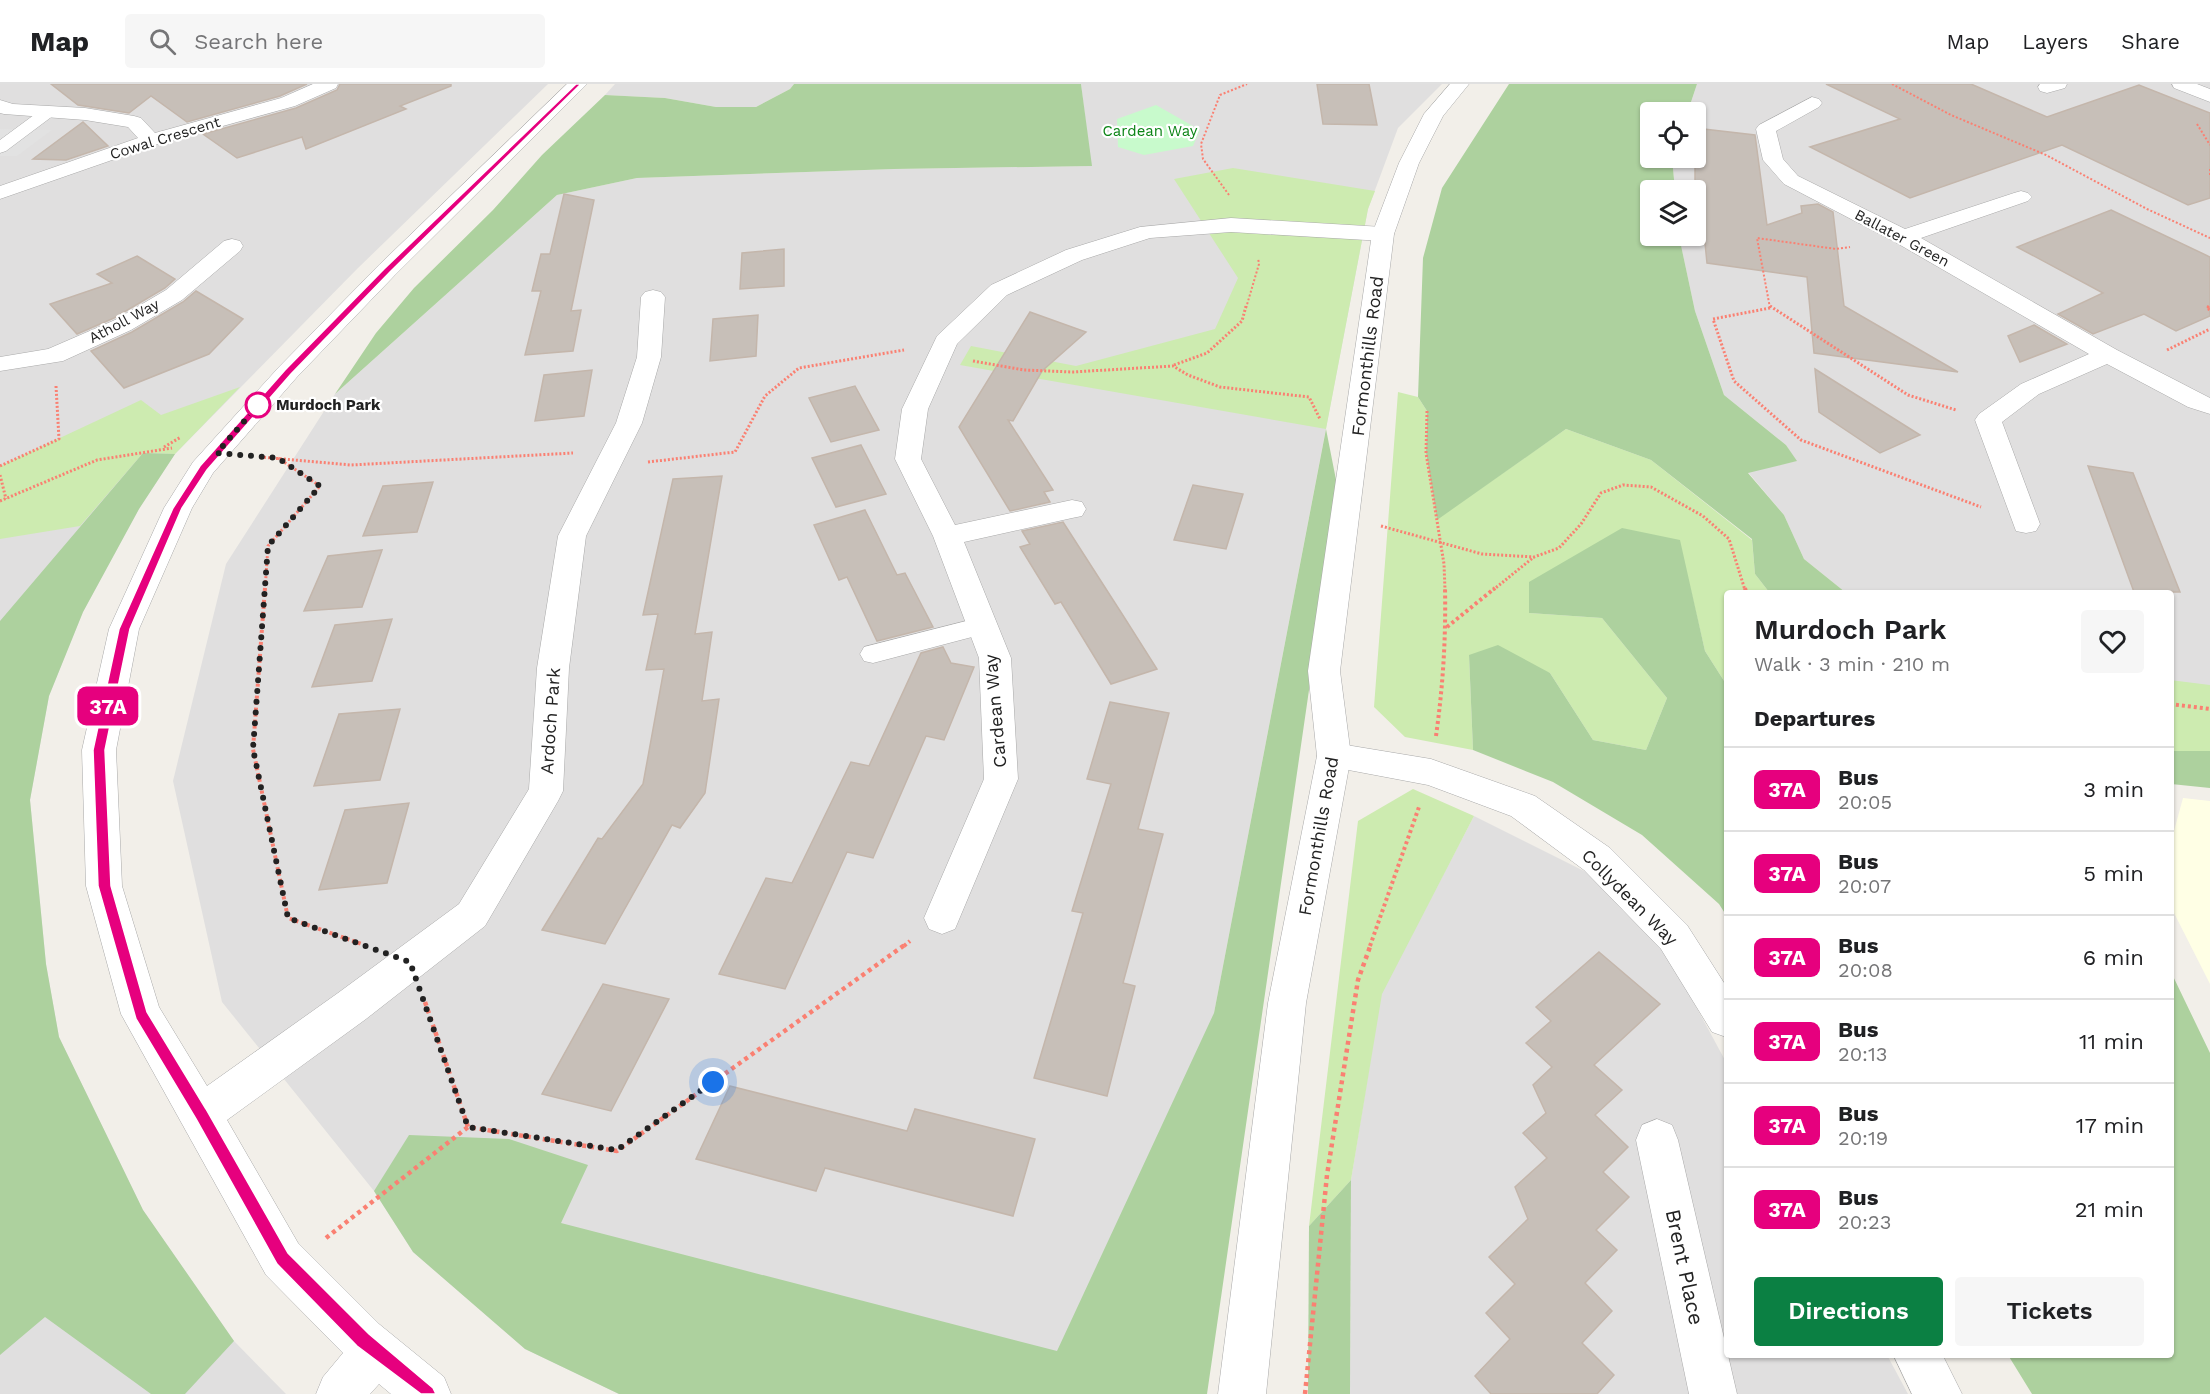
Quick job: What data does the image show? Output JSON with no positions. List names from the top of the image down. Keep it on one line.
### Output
{"streets":{"street":["Cowal Crescent","Ballater Green","Atholl Way","Formonthills Road","Cardean Way","Ardoch Park","Collydean Way","Brent Place"]},"crossings":[["Formonthills Road","Cardean Way"],["Formonthills Road","Collydean Way"]],"parks":["Cardean Way"],"places":["Murdoch Park"],"lines":["bus line 37A"],"page":{"header":"Map","search":"Search here","nav":["Map","Layers","Share"],"on_map":"37A","heading":[["Murdoch Park","Walk · 3 min · 210 m"],"Departures"],"list":[{"mark":"37A","name":"Bus","note":"20:05","value":"3 min"},{"mark":"37A","name":"Bus","note":"20:07","value":"5 min"},{"mark":"37A","name":"Bus","note":"20:08","value":"6 min"},{"mark":"37A","name":"Bus","note":"20:13","value":"11 min"},{"mark":"37A","name":"Bus","note":"20:19","value":"17 min"},{"mark":"37A","name":"Bus","note":"20:23","value":"21 min"}],"buttons":["Directions","Tickets"]}}
